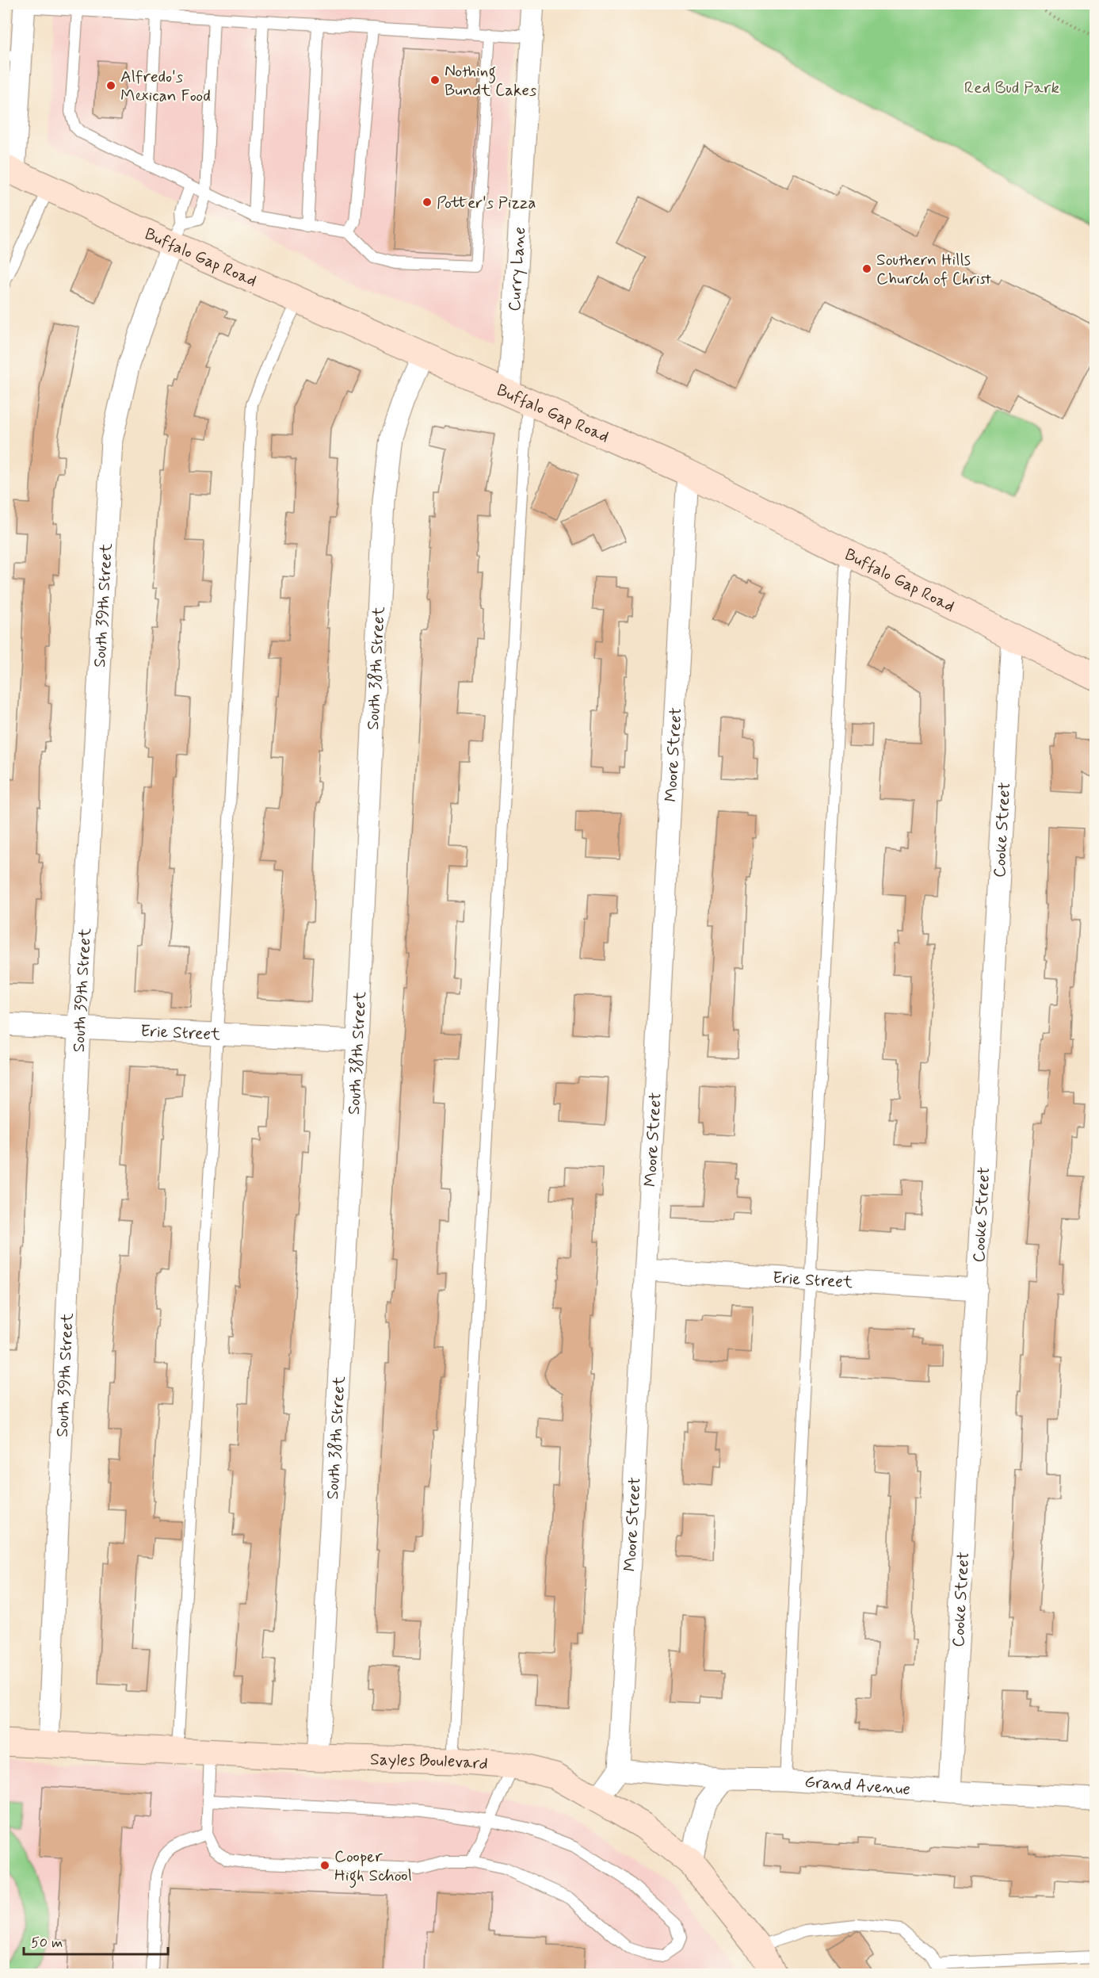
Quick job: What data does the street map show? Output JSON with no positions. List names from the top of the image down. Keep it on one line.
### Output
{"streets":{"main road":["Buffalo Gap Road","Sayles Boulevard"],"street":["Curry Lane","South 39th Street","South 38th Street","Moore Street","Cooke Street","Erie Street","Grand Avenue"]},"crossings":[["Buffalo Gap Road","Curry Lane"],["Buffalo Gap Road","South 39th Street"],["Buffalo Gap Road","South 38th Street"],["Buffalo Gap Road","Moore Street"],["Buffalo Gap Road","Cooke Street"],["South 39th Street","Erie Street"],["South 39th Street","Sayles Boulevard"],["South 38th Street","Erie Street"],["South 38th Street","Sayles Boulevard"],["Moore Street","Erie Street"],["Moore Street","Grand Avenue"],["Cooke Street","Erie Street"],["Cooke Street","Grand Avenue"]],"parks":["Red Bud Park"],"places":["Nothing Bundt Cakes","Alfredo's Mexican Food","Potter's Pizza","Southern Hills Church of Christ","Cooper High School"],"scale_bar":"50 m"}
